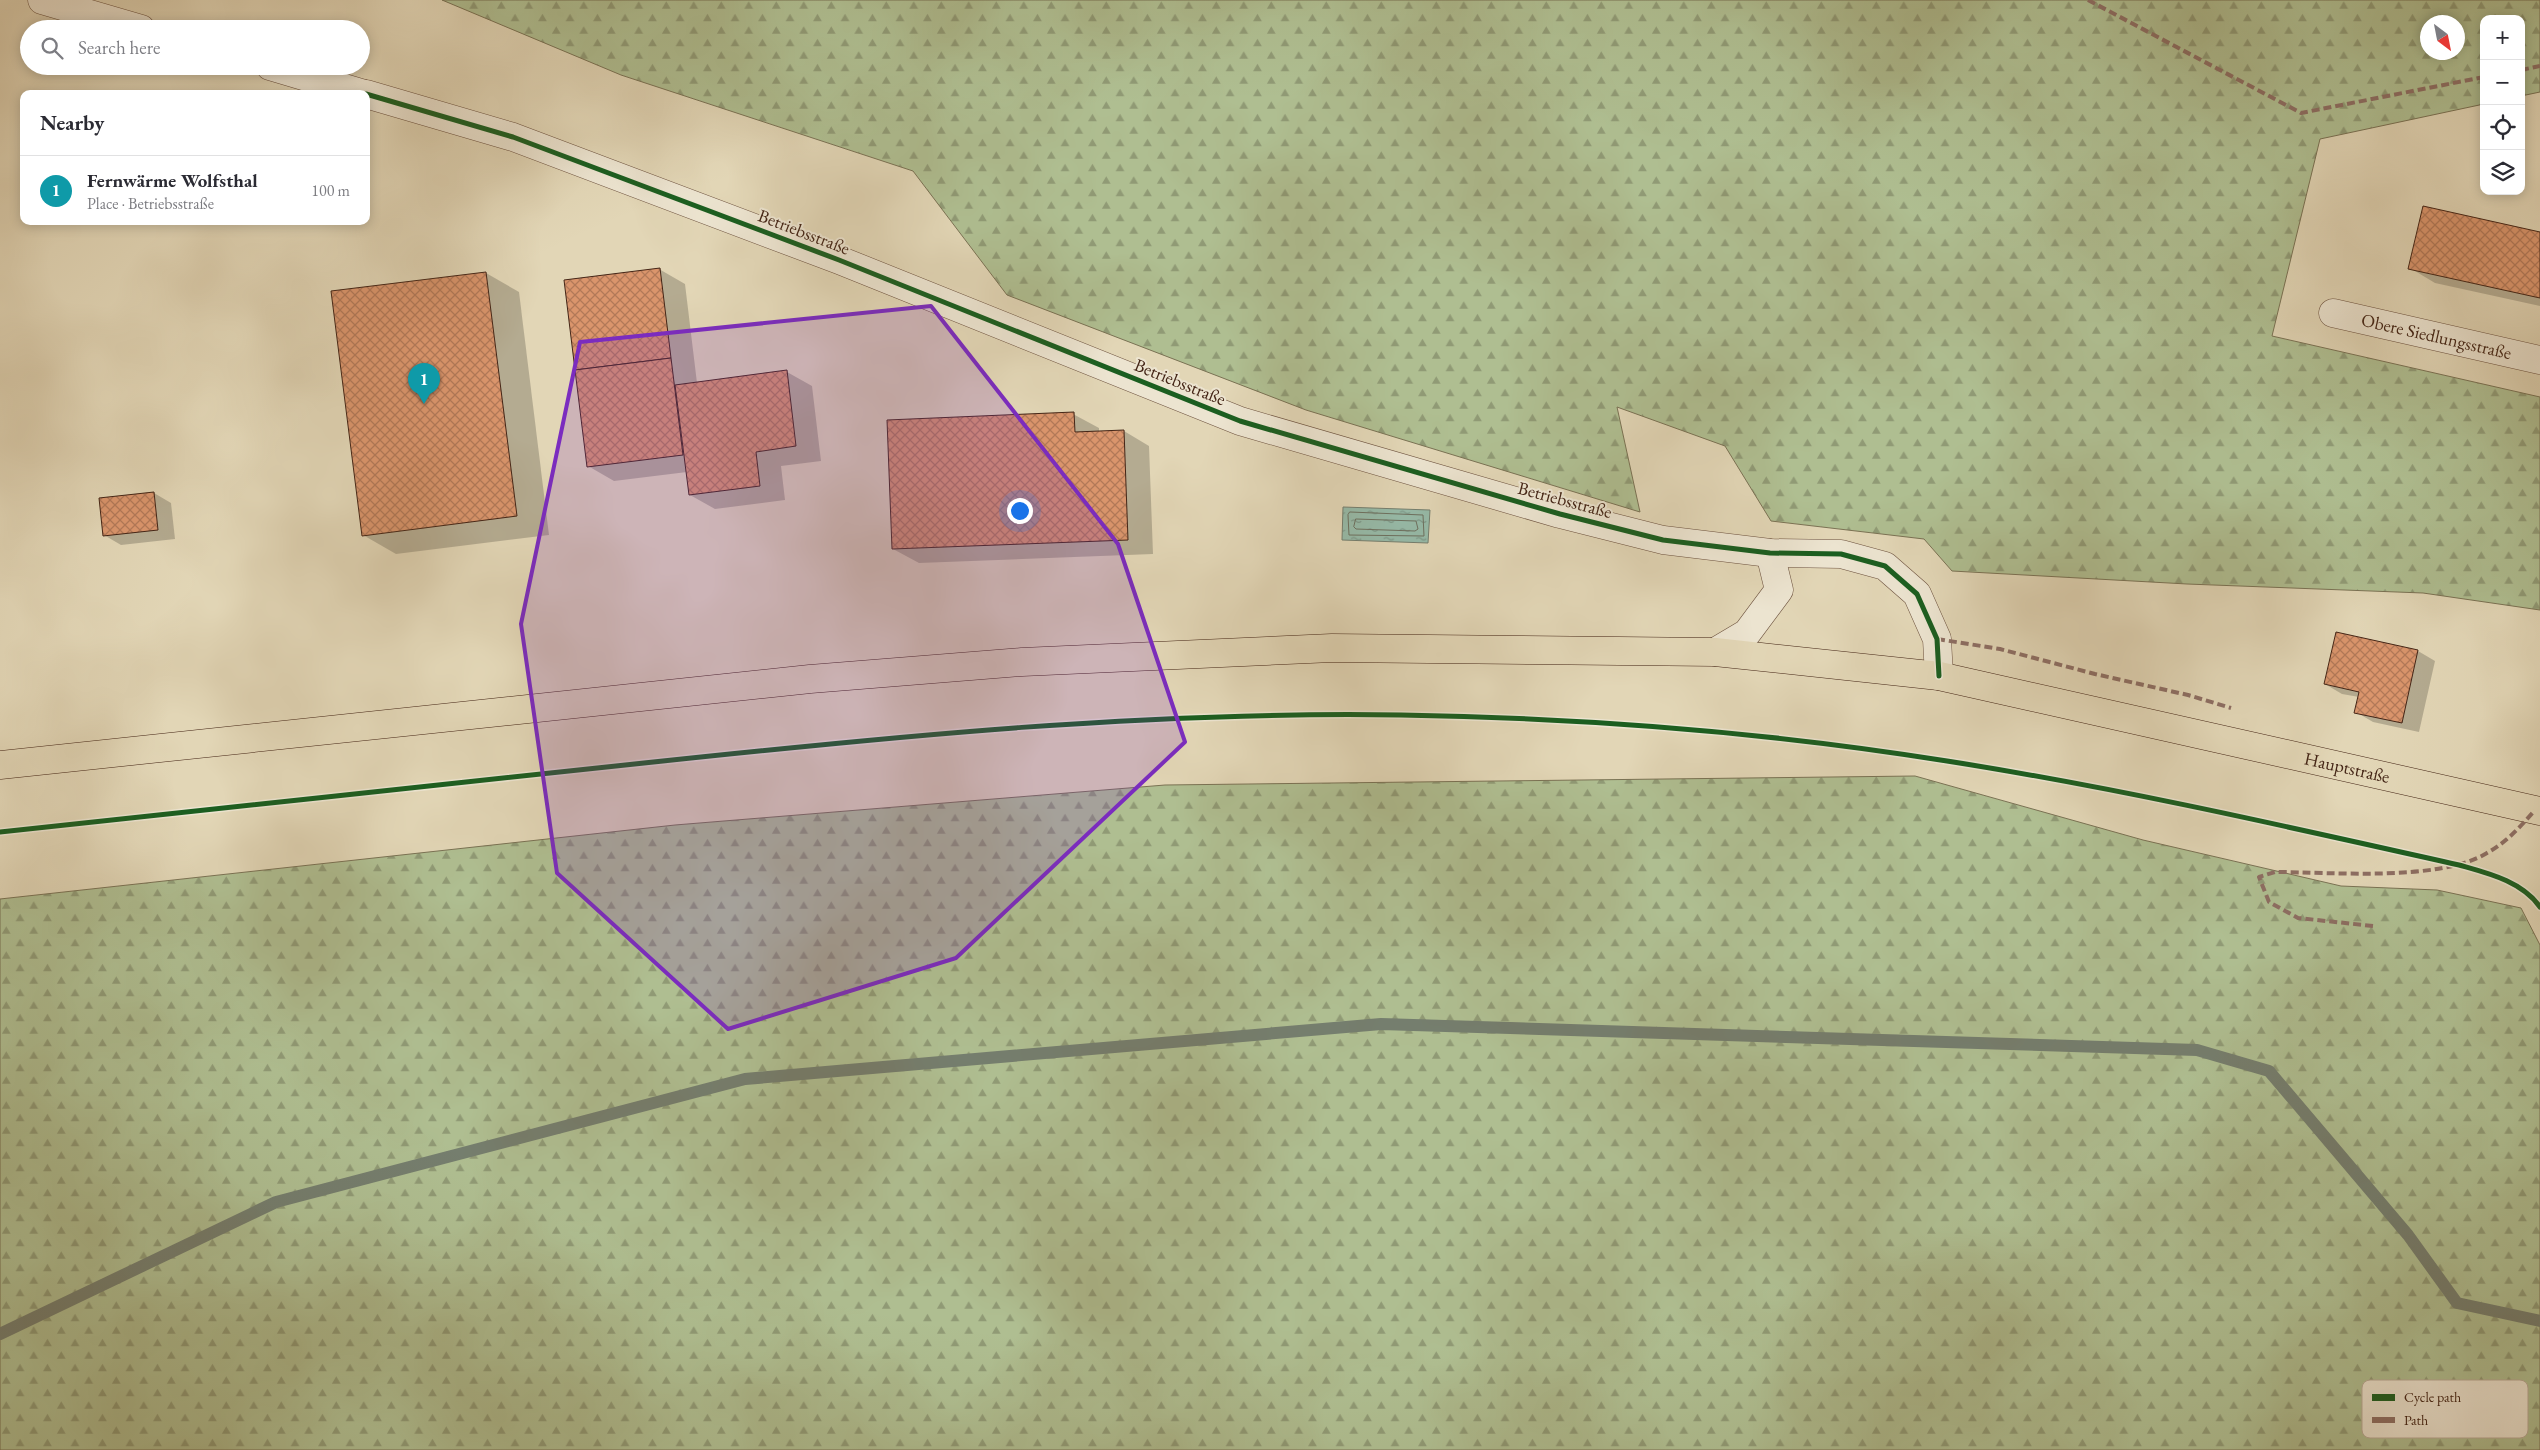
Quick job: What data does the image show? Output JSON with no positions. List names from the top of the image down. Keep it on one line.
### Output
{"streets":{"main road":["Hauptstraße"],"street":["Betriebsstraße","Obere Siedlungsstraße"]},"crossings":[["Betriebsstraße","Hauptstraße"]],"legend":["Cycle path","Path"],"north":"bottom right","page":{"map_buttons":["+","−"],"search":"Search here","heading":"Nearby","list":[{"mark":"1","name":"Fernwärme Wolfsthal","note":"Place · Betriebsstraße","value":"100 m"}],"pins":"1"}}
